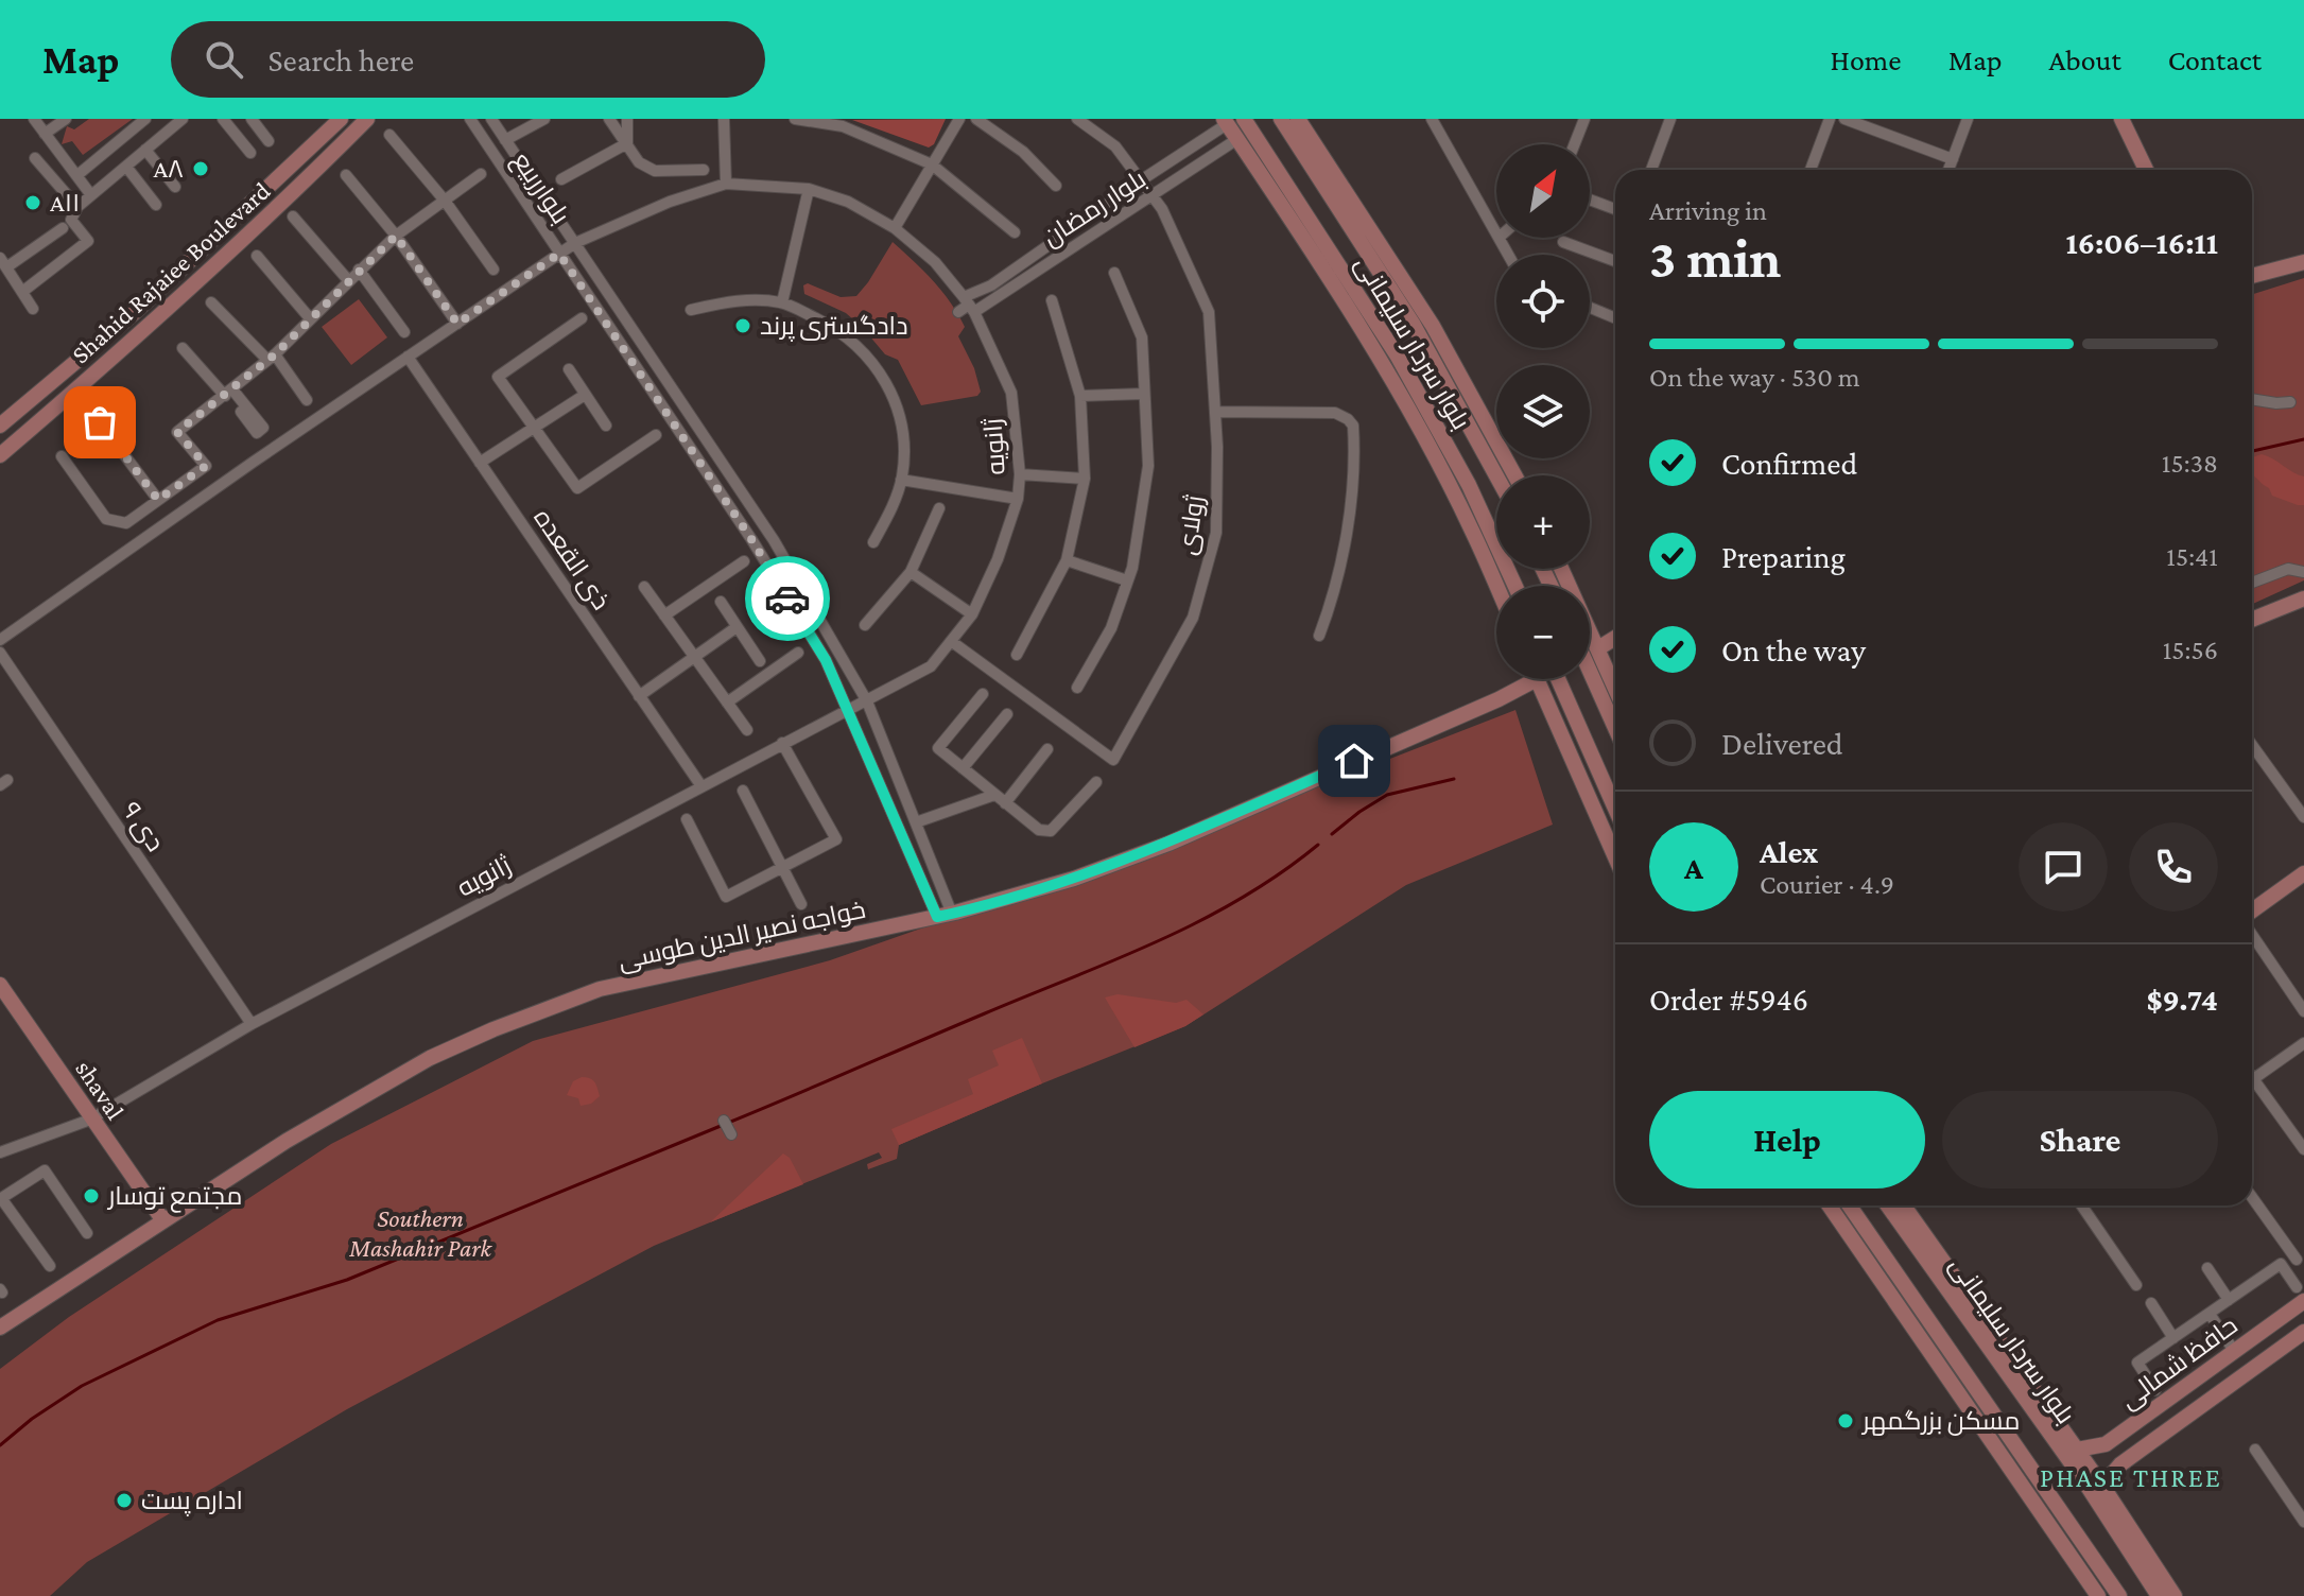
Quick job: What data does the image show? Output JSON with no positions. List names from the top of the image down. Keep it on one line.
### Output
{"streets":{"street":["بلوارربیع","بلوار رمضان","Shahid Rajaiee Boulevard","بلوار سردار سلیمانی","ژانویه","ژولای","ذی القعده","۹ دی","خواجه نصیر الدین طوسی","shaval","حافظ شمالی"]},"crossings":[["بلوارربیع","ژانویه"],["بلوارربیع","خواجه نصیر الدین طوسی"],["بلوار رمضان","ژانویه"],["بلوار رمضان","ژولای"],["ژانویه","ژولای"],["ژانویه","ذی القعده"],["ژانویه","۹ دی"],["ژانویه","shaval"],["خواجه نصیر الدین طوسی","shaval"]],"districts":["PHASE THREE"],"parks":["Southern Mashahir Park"],"places":["A۸","A۱۱","دادگستری پرند","مجتمع توسار","مسکن بزرگمهر","اداره پست"],"north":"top right","page":{"header":"Map","search":"Search here","nav":["Home","Map","About","Contact"],"map_buttons":["+","−"],"heading":["3 min","Arriving in","16:06–16:11"],"panel":["Alex","Courier · 4.9","Order #5946","$9.74"],"bar":"On the way · 530 m","list":[["Confirmed","15:38"],["Preparing","15:41"],["On the way","15:56"],"Delivered"],"round":"A","buttons":["Help","Share"]}}
